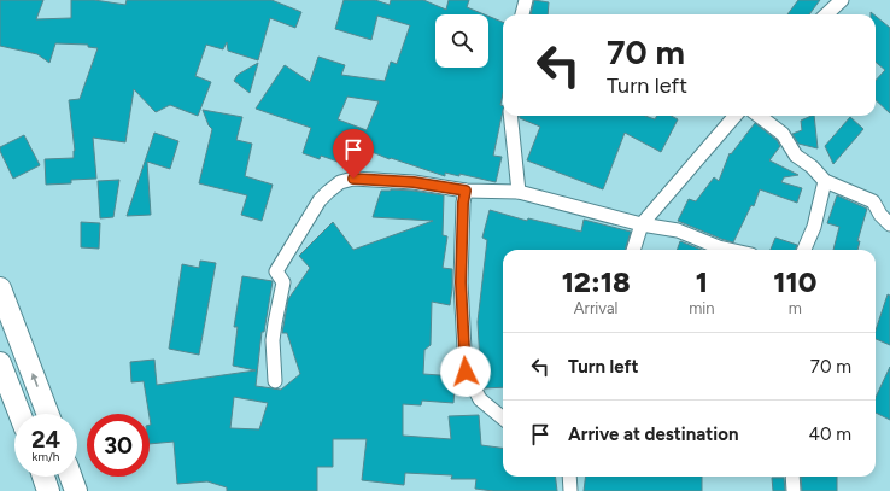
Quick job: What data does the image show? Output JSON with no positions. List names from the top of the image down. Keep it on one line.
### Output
{"page":{"turn":["70 m","Turn left"],"eta":["12:18","Arrival","1","min","110","m"],"list":[{"name":"Turn left","value":"70 m"},{"name":"Arrive at destination","value":"40 m"}],"speed":"24 km/h","limit":"30"}}
